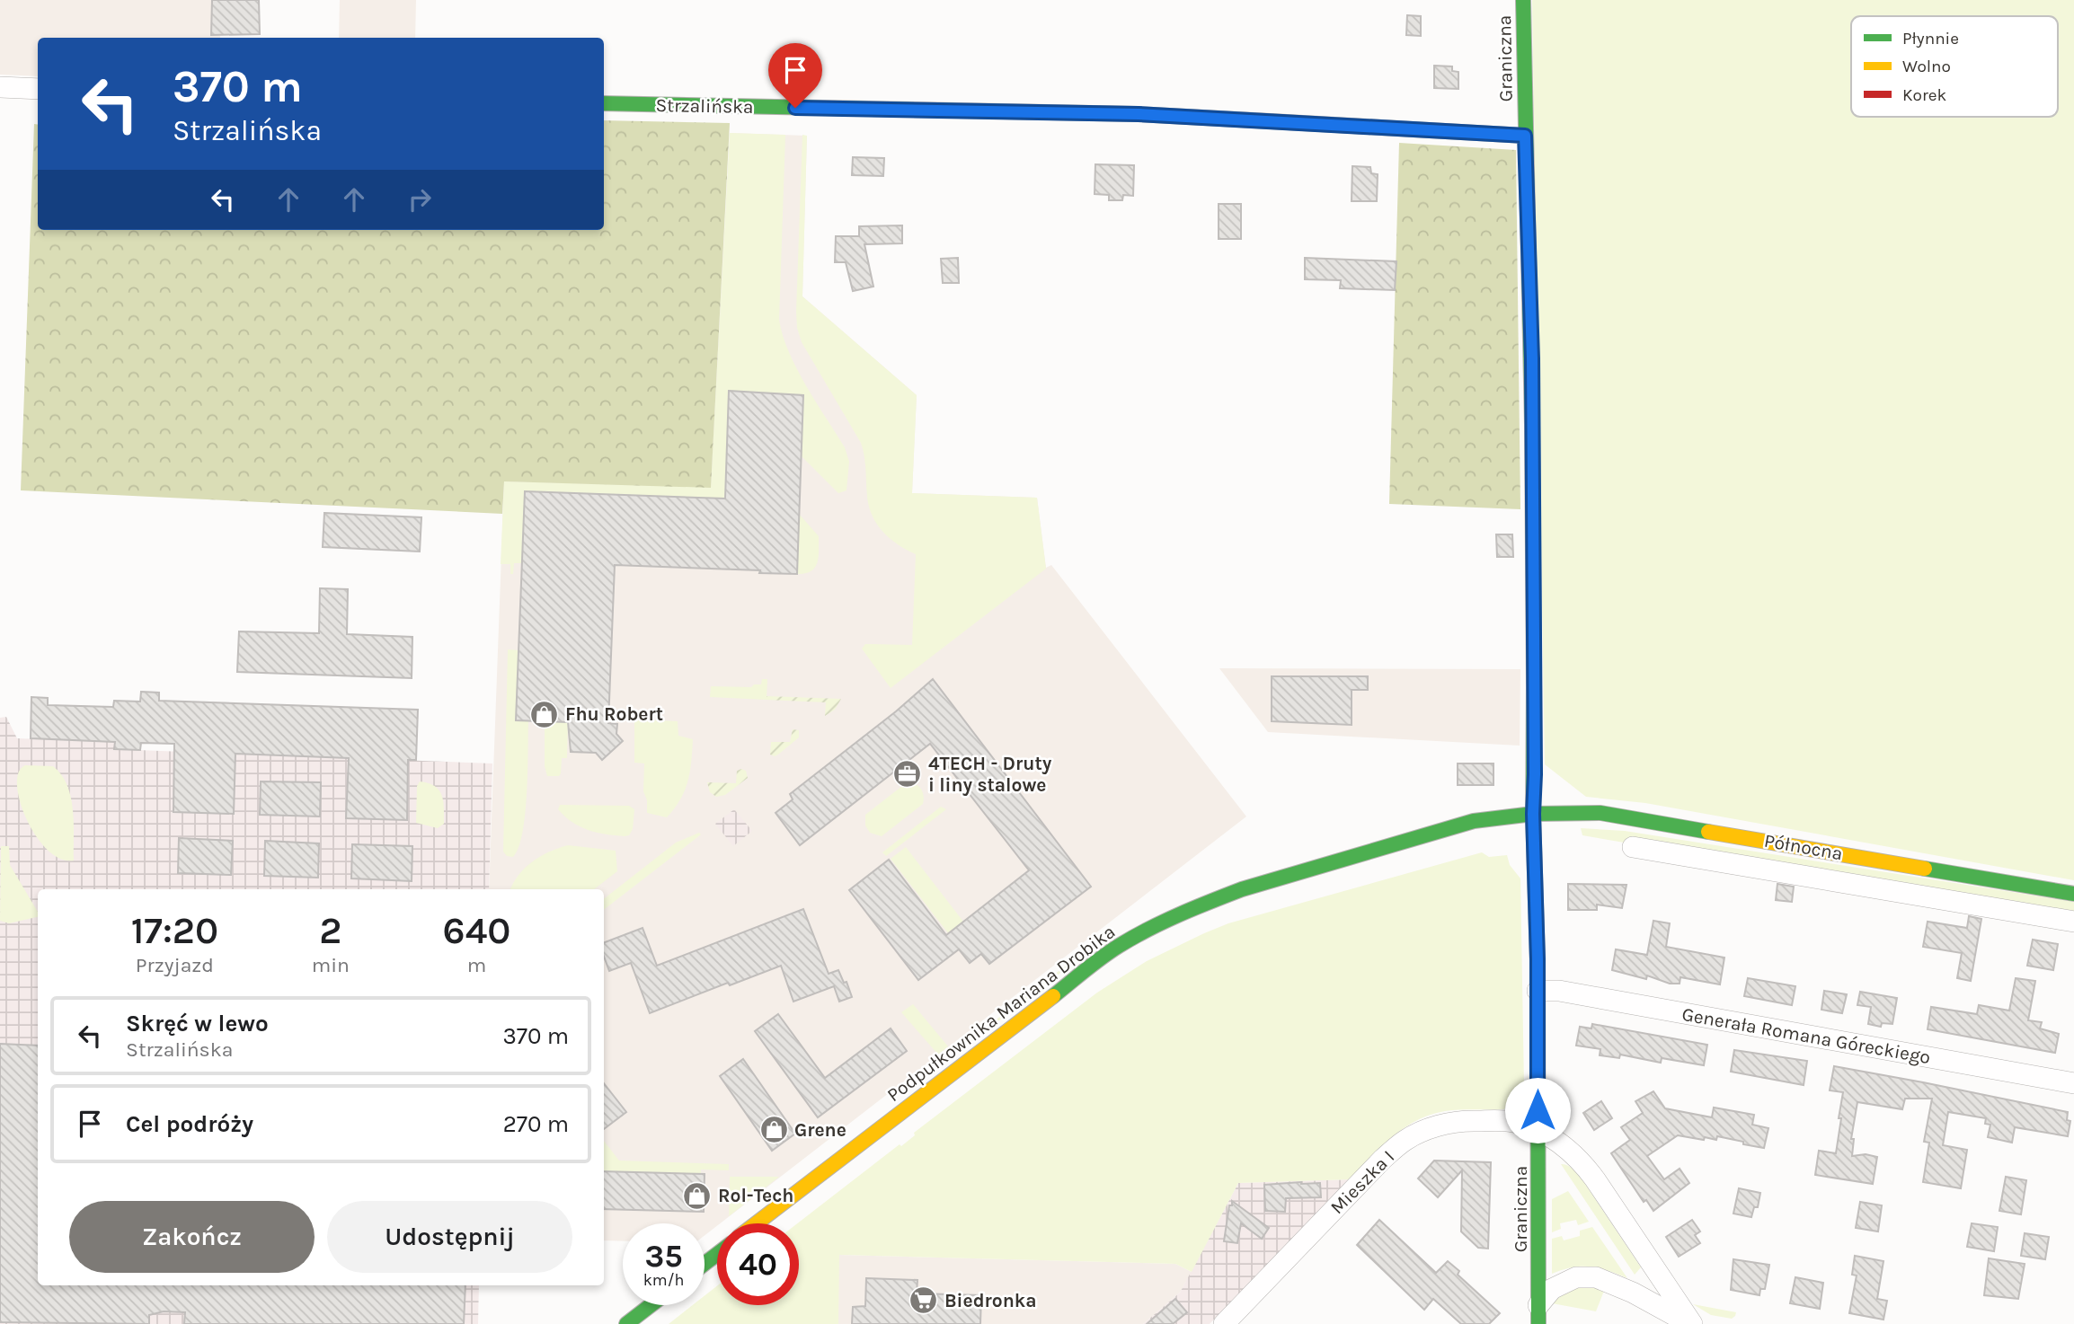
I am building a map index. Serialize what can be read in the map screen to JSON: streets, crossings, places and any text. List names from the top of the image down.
{
  "streets": {
    "street": [
      "Graniczna",
      "Strzalińska",
      "Północna",
      "Podpułkownika Mariana Drobika",
      "Generała Romana Góreckiego",
      "Mieszka I"
    ]
  },
  "crossings": [
    ["Graniczna", "Strzalińska"],
    ["Graniczna", "Północna"],
    ["Graniczna", "Podpułkownika Mariana Drobika"],
    ["Graniczna", "Generała Romana Góreckiego"],
    ["Graniczna", "Mieszka I"],
    ["Północna", "Podpułkownika Mariana Drobika"]
  ],
  "places": {
    "shop": ["Fhu Robert", "Grene", "Rol-Tech"],
    "office": ["4TECH - Druty i liny stalowe"],
    "supermarket": ["Biedronka"]
  },
  "legend": ["Płynnie", "Wolno", "Korek"],
  "page": {
    "turn": ["370 m", "Strzalińska"],
    "eta": [
      "17:20",
      "Przyjazd",
      "2",
      "min",
      "640",
      "m"
    ],
    "list": [
      {
        "name": "Skręć w lewo",
        "note": "Strzalińska",
        "value": "370 m"
      },
      {
        "name": "Cel podróży",
        "value": "270 m"
      }
    ],
    "buttons": ["Zakończ", "Udostępnij"],
    "speed": "35 km/h",
    "limit": "40"
  }
}
